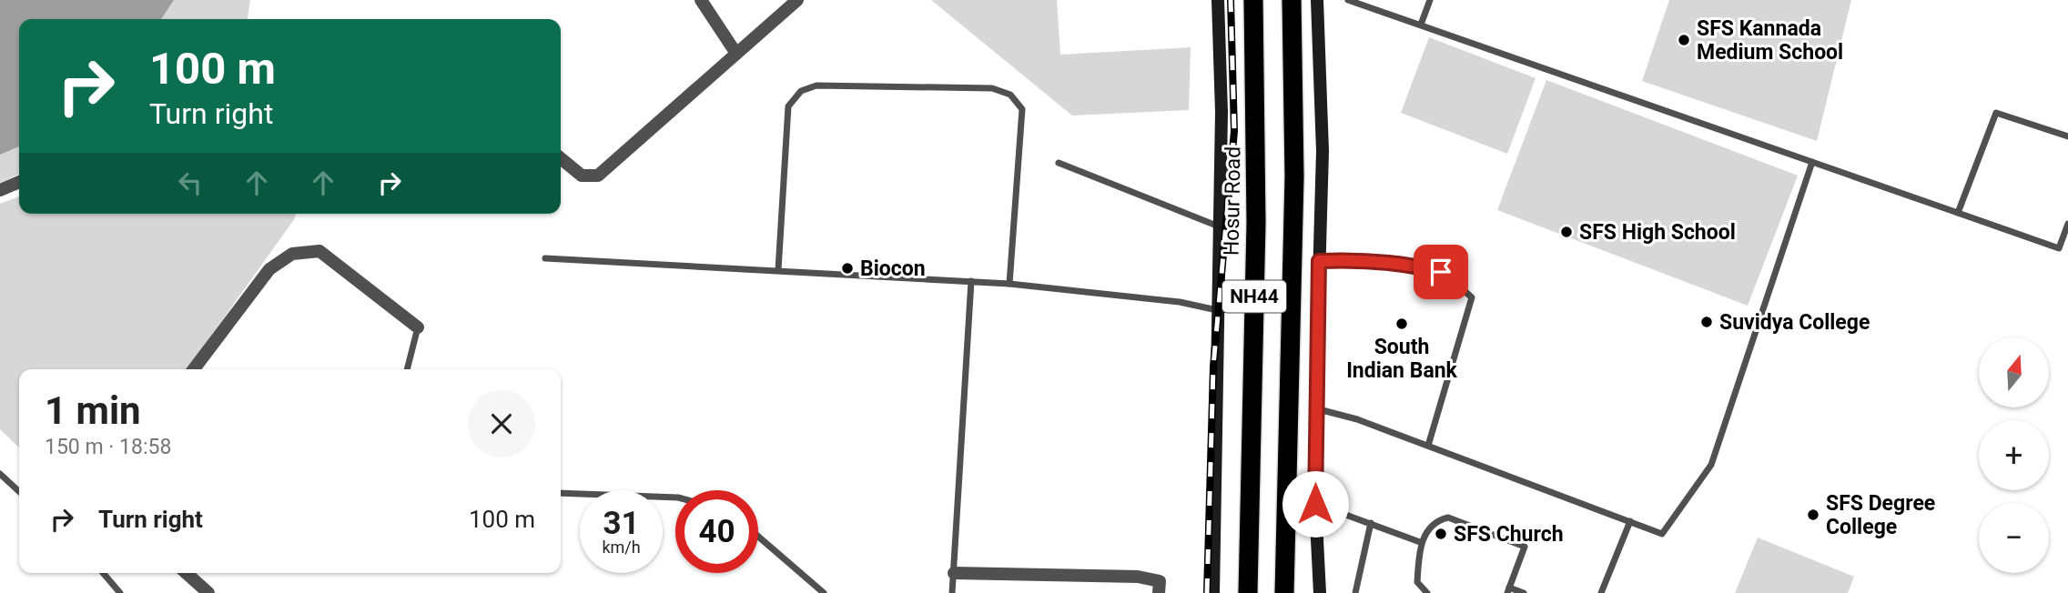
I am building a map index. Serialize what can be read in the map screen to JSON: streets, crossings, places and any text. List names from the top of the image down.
{
  "streets": {
    "highway": ["Hosur Road", "NH44"]
  },
  "places": [
    "SFS Kannada Medium School",
    "SFS High School",
    "Biocon",
    "Suvidya College",
    "South Indian Bank",
    "SFS Degree College",
    "SFS Church"
  ],
  "north": "top",
  "page": {
    "turn": ["100 m", "Turn right"],
    "map_buttons": ["+", "−"],
    "heading": ["1 min", "150 m · 18:58"],
    "list": [
      {
        "name": "Turn right",
        "value": "100 m"
      }
    ],
    "speed": "31 km/h",
    "limit": "40"
  }
}
